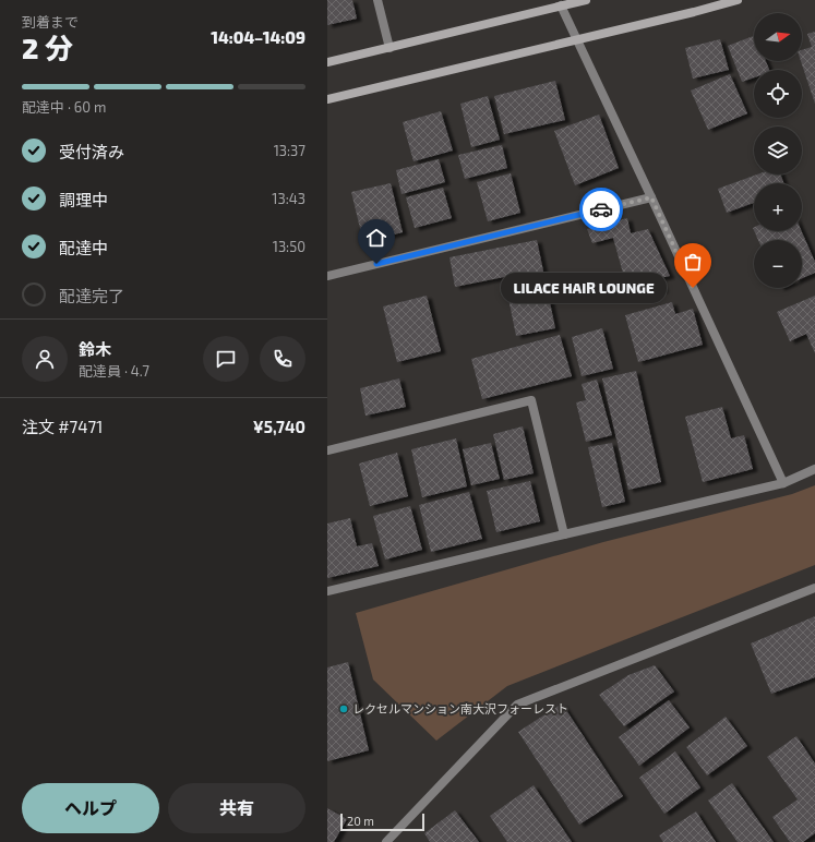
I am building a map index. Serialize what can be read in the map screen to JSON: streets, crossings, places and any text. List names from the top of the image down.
{
  "places": ["LILACE HAIR LOUNGE", "レクセルマンション南大沢フォーレスト"],
  "scale_bar": "20 m",
  "north": "right",
  "page": {
    "heading": ["2 分", "到着まで", "14:04–14:09"],
    "panel": [
      "鈴木",
      "配達員 · 4.7",
      "注文 #7471",
      "¥5,740"
    ],
    "map_buttons": ["+", "−"],
    "bar": "配達中 · 60 m",
    "list": [
      ["受付済み", "13:37"],
      ["調理中", "13:43"],
      ["配達中", "13:50"],
      "配達完了"
    ],
    "bubble": "LILACE HAIR LOUNGE",
    "buttons": ["ヘルプ", "共有"],
    "scale": "20 m"
  }
}
